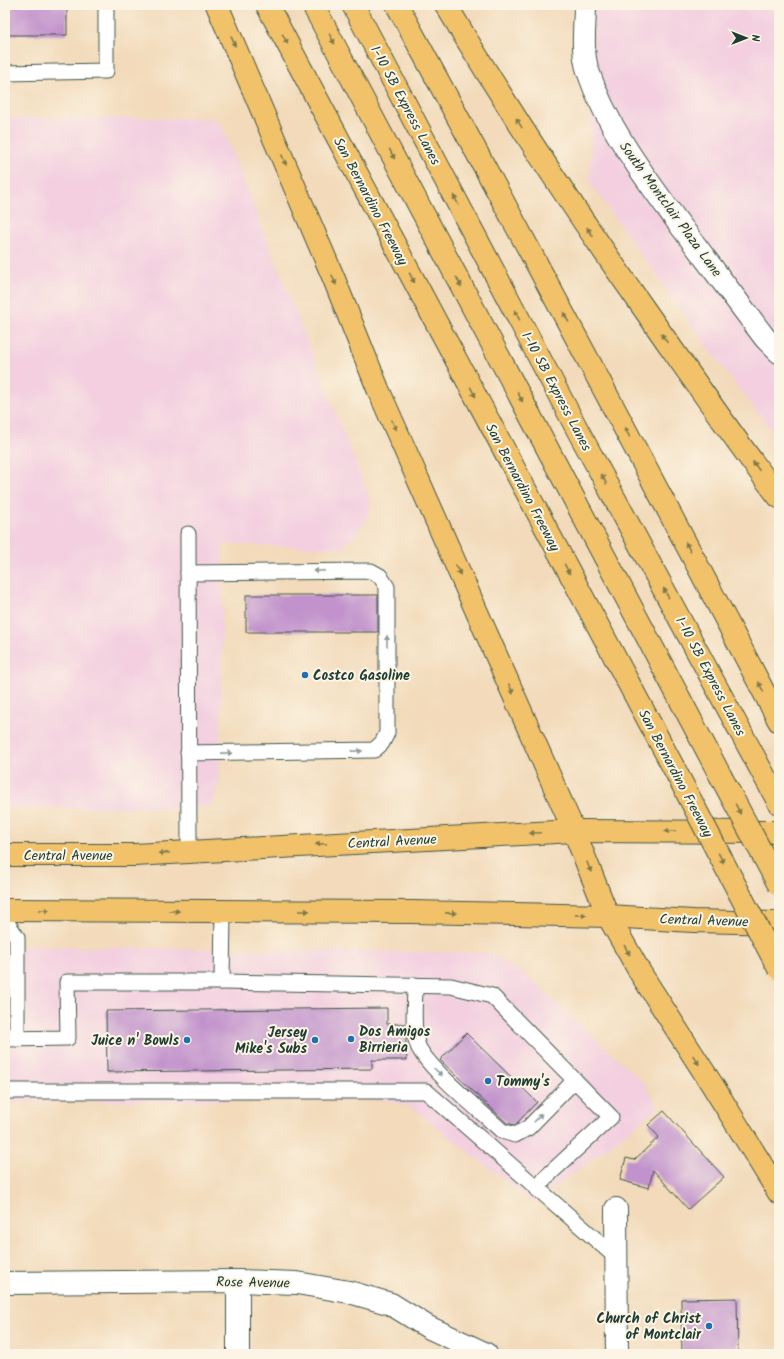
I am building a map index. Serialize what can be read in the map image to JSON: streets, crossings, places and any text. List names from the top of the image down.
{
  "streets": {
    "main road": ["I-10 SB Express Lanes", "San Bernardino Freeway", "Central Avenue"],
    "street": ["South Montclair Plaza Lane", "Rose Avenue"]
  },
  "places": [
    "Costco Gasoline",
    "Dos Amigos Birrieria",
    "Juice n' Bowls",
    "Jersey Mike's Subs",
    "Tommy's",
    "Church of Christ of Montclair"
  ],
  "north": "right"
}
